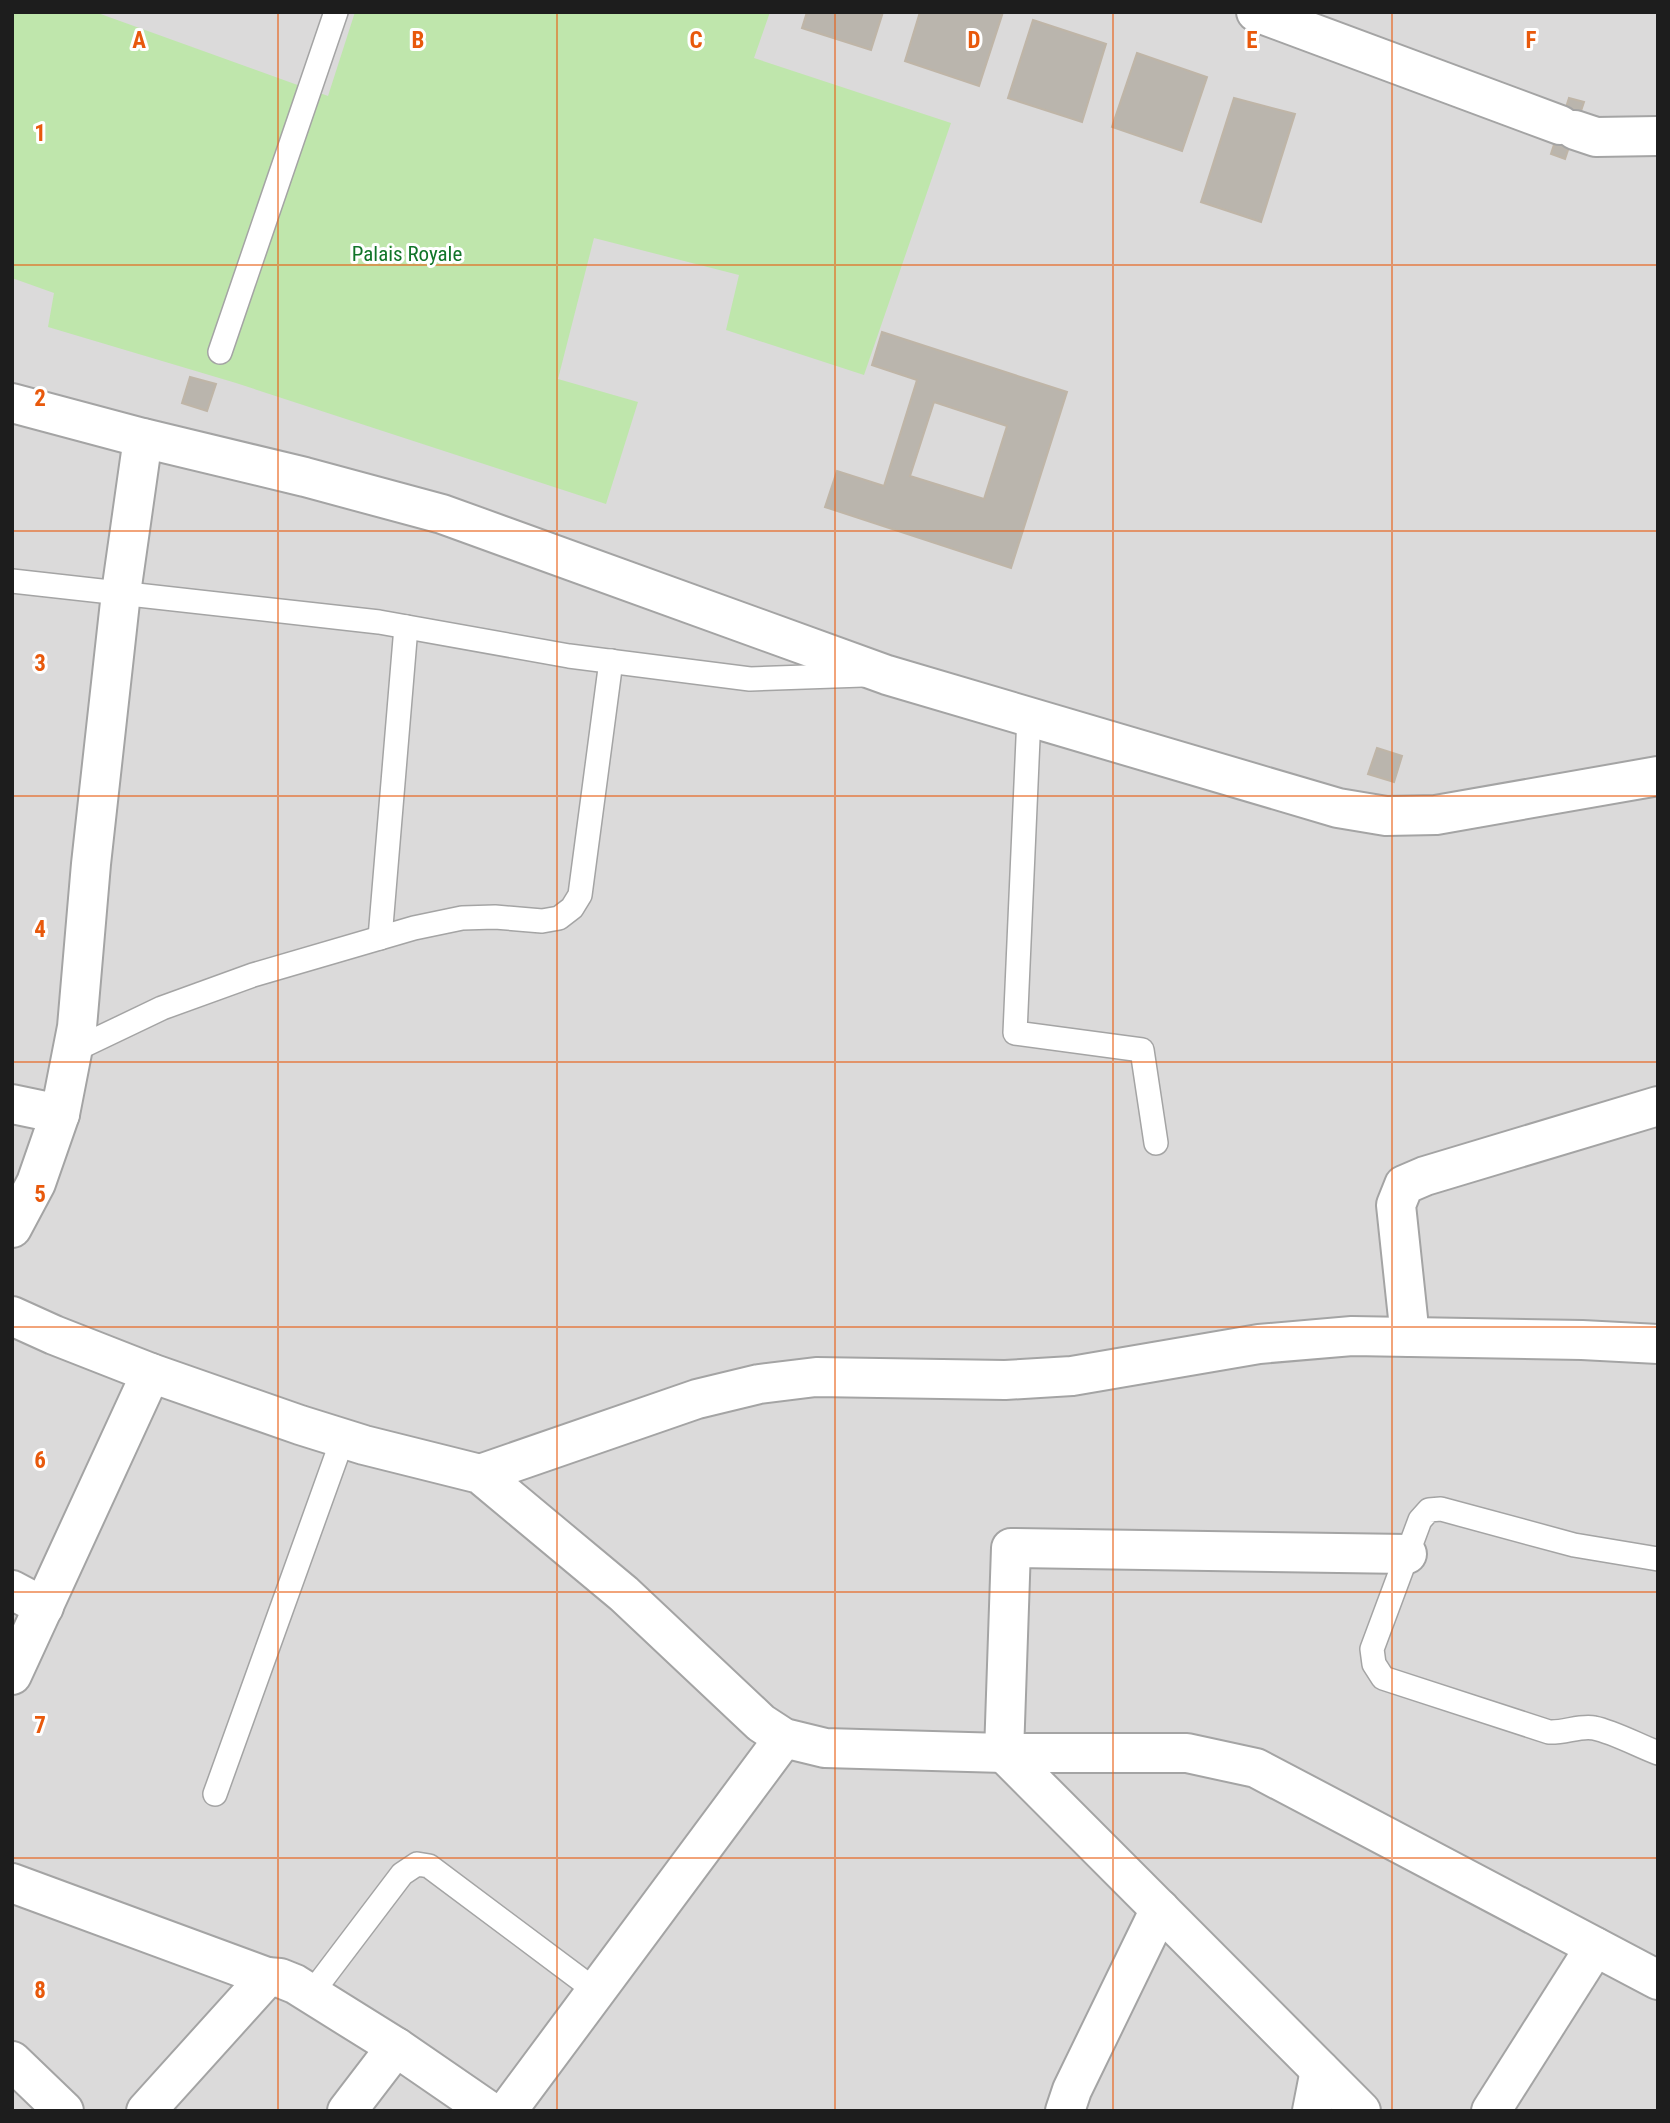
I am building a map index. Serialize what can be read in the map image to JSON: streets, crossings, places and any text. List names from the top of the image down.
{
  "parks": ["Palais Royale"],
  "grid": {
    "columns": [
      "A",
      "B",
      "C",
      "D",
      "E",
      "F"
    ],
    "rows": [
      "1",
      "2",
      "3",
      "4",
      "5",
      "6",
      "7",
      "8"
    ]
  }
}
